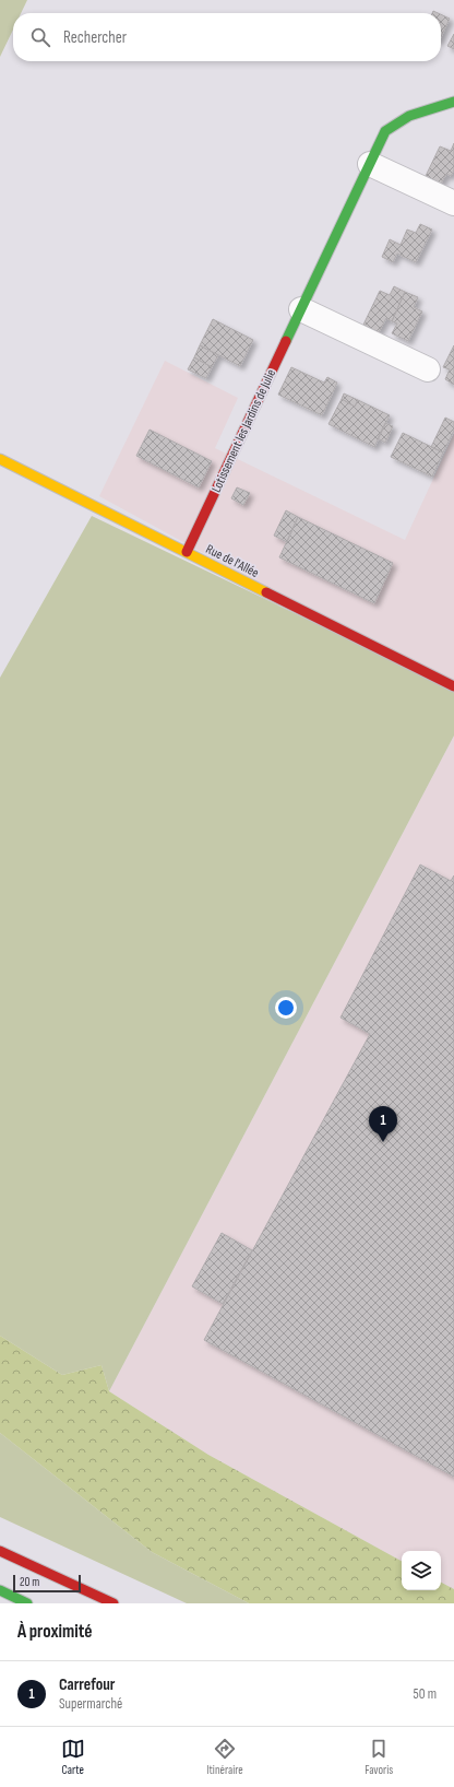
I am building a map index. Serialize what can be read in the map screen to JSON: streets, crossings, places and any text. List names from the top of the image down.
{
  "streets": {
    "main road": ["Lotissement les Jardins de Julie", "Rue de l'Allée"]
  },
  "crossings": [
    ["Lotissement les Jardins de Julie", "Rue de l'Allée"]
  ],
  "scale_bar": "20 m",
  "page": {
    "search": "Rechercher",
    "pins": "1",
    "scale": "20 m",
    "heading": "À proximité",
    "list": [
      {
        "mark": "1",
        "name": "Carrefour",
        "note": "Supermarché",
        "value": "50 m"
      }
    ],
    "nav": ["Carte", "Itinéraire", "Favoris"]
  }
}
